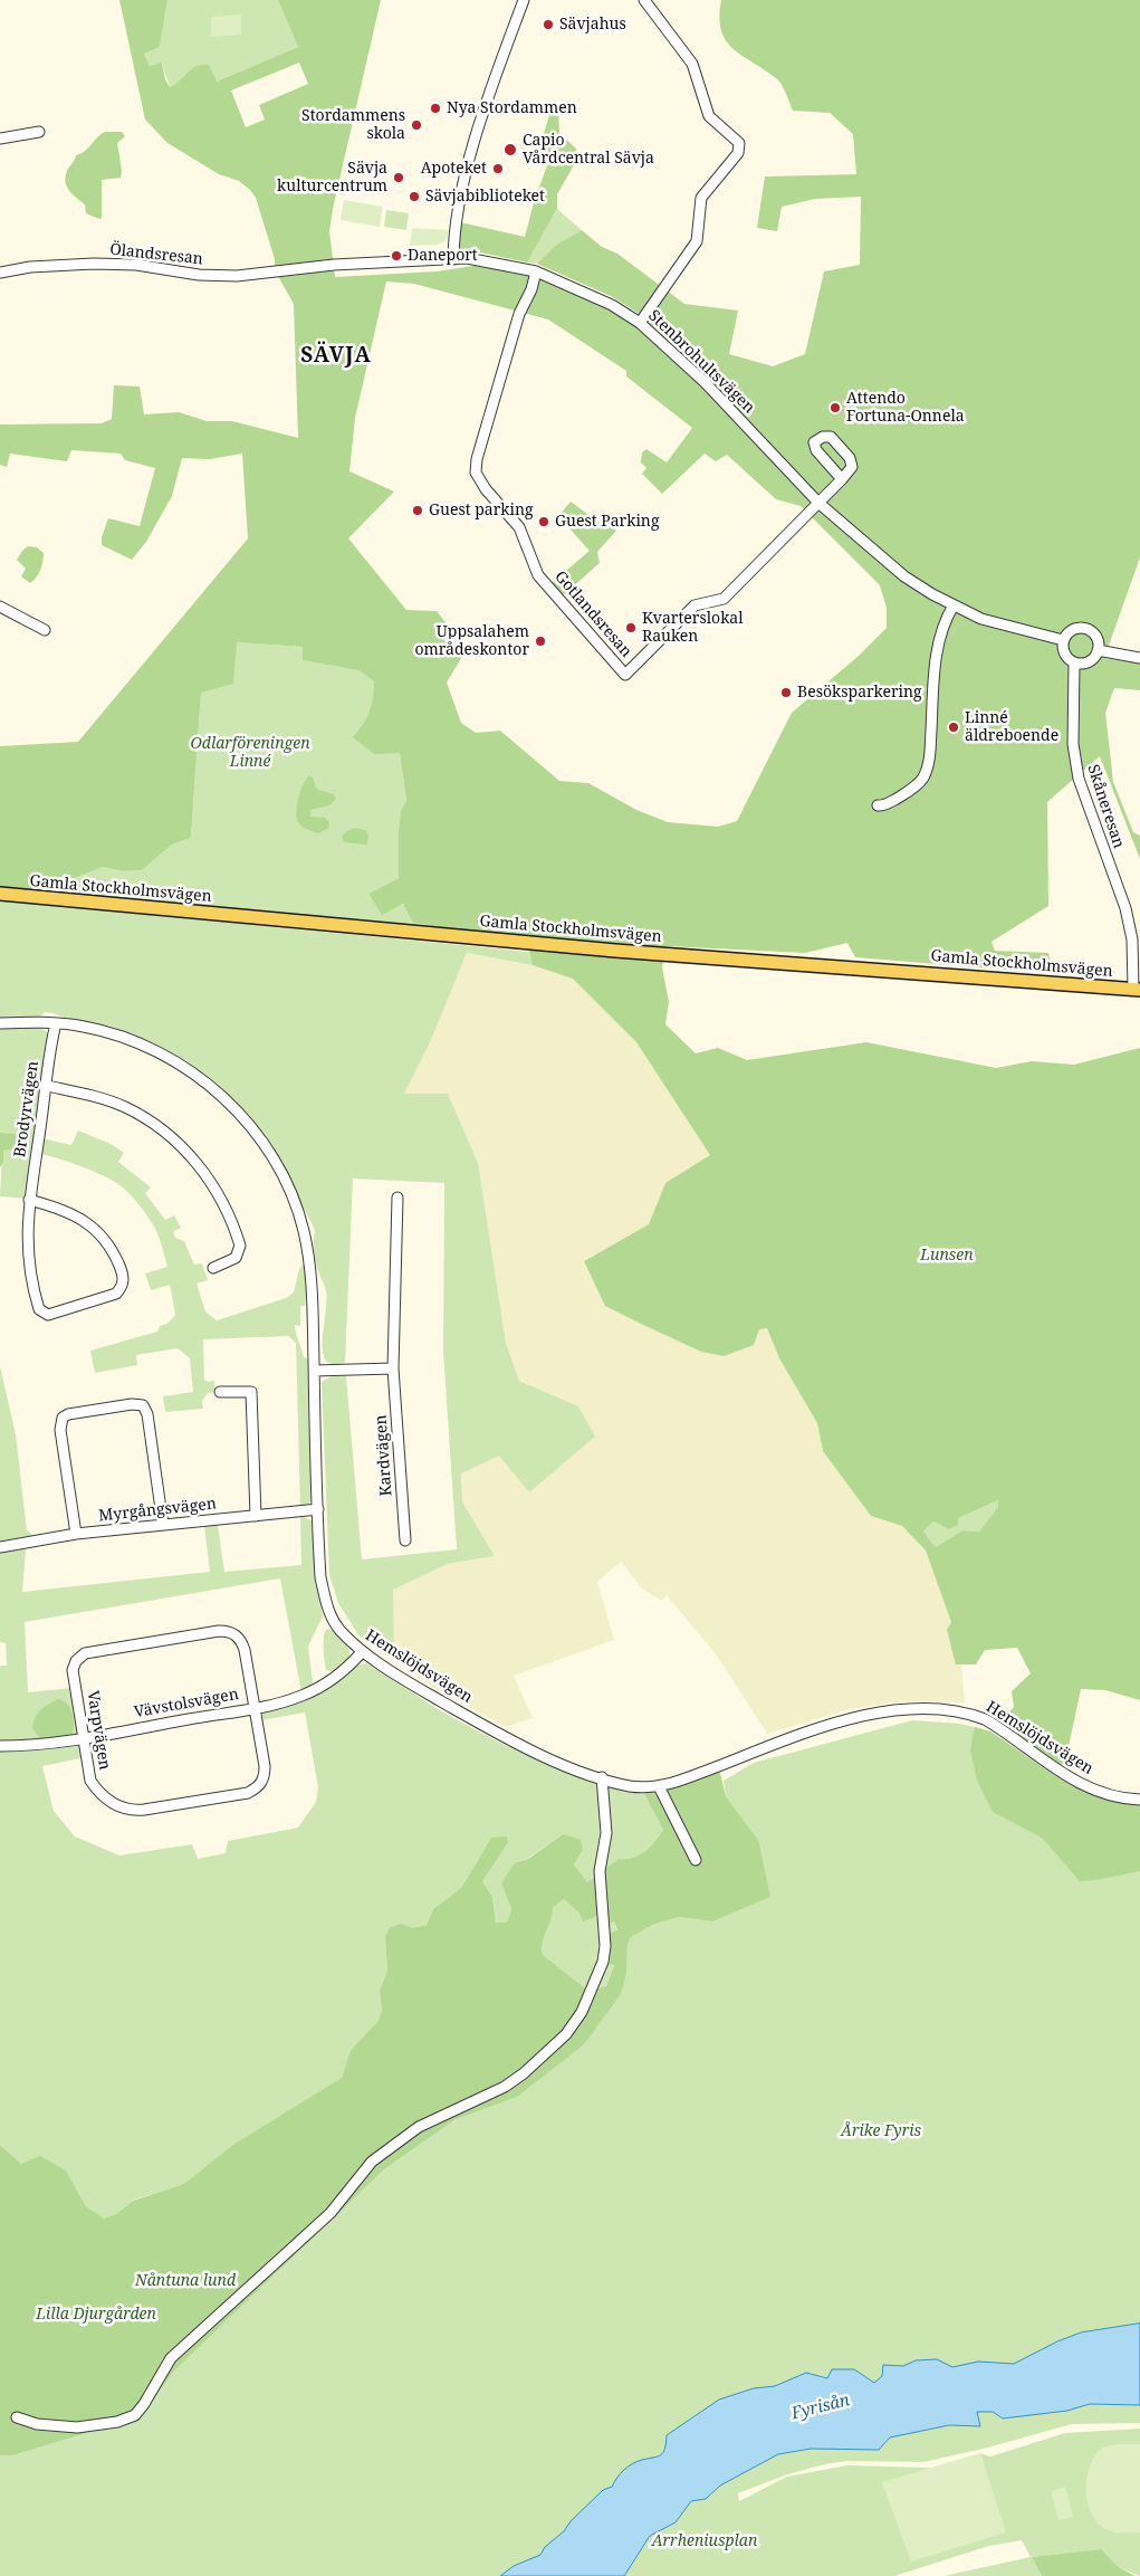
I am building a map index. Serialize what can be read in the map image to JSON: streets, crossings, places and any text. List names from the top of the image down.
{
  "streets": {
    "main road": ["Gamla Stockholmsvägen"],
    "street": [
      "Ölandsresan",
      "Stenbrohultsvägen",
      "Gotlandsresan",
      "Skåneresan",
      "Brodyrvägen",
      "Kardvägen",
      "Myrgångsvägen",
      "Hemslöjdsvägen",
      "Vävstolsvägen",
      "Varpvägen"
    ]
  },
  "crossings": [
    ["Ölandsresan", "Stenbrohultsvägen"],
    ["Stenbrohultsvägen", "Gotlandsresan"],
    ["Stenbrohultsvägen", "Skåneresan"],
    ["Skåneresan", "Gamla Stockholmsvägen"],
    ["Brodyrvägen", "Hemslöjdsvägen"],
    ["Myrgångsvägen", "Hemslöjdsvägen"],
    ["Hemslöjdsvägen", "Vävstolsvägen"],
    ["Vävstolsvägen", "Varpvägen"]
  ],
  "districts": ["SÄVJA"],
  "water": ["Fyrisån"],
  "parks": [
    "Odlarföreningen Linné",
    "Lunsen",
    "Årike Fyris",
    "Nåntuna lund",
    "Lilla Djurgården",
    "Arrheniusplan"
  ],
  "places": [
    "Sävjahus",
    "Nya Stordammen",
    "Stordammens skola",
    "Capio Vårdcentral Sävja",
    "Apoteket",
    "Sävja kulturcentrum",
    "Sävjabiblioteket",
    "Daneport",
    "Attendo Fortuna-Onnela",
    "Guest parking",
    "Guest Parking",
    "Kvarterslokal Rauken",
    "Uppsalahem områdeskontor",
    "Besöksparkering",
    "Linné äldreboende"
  ]
}
